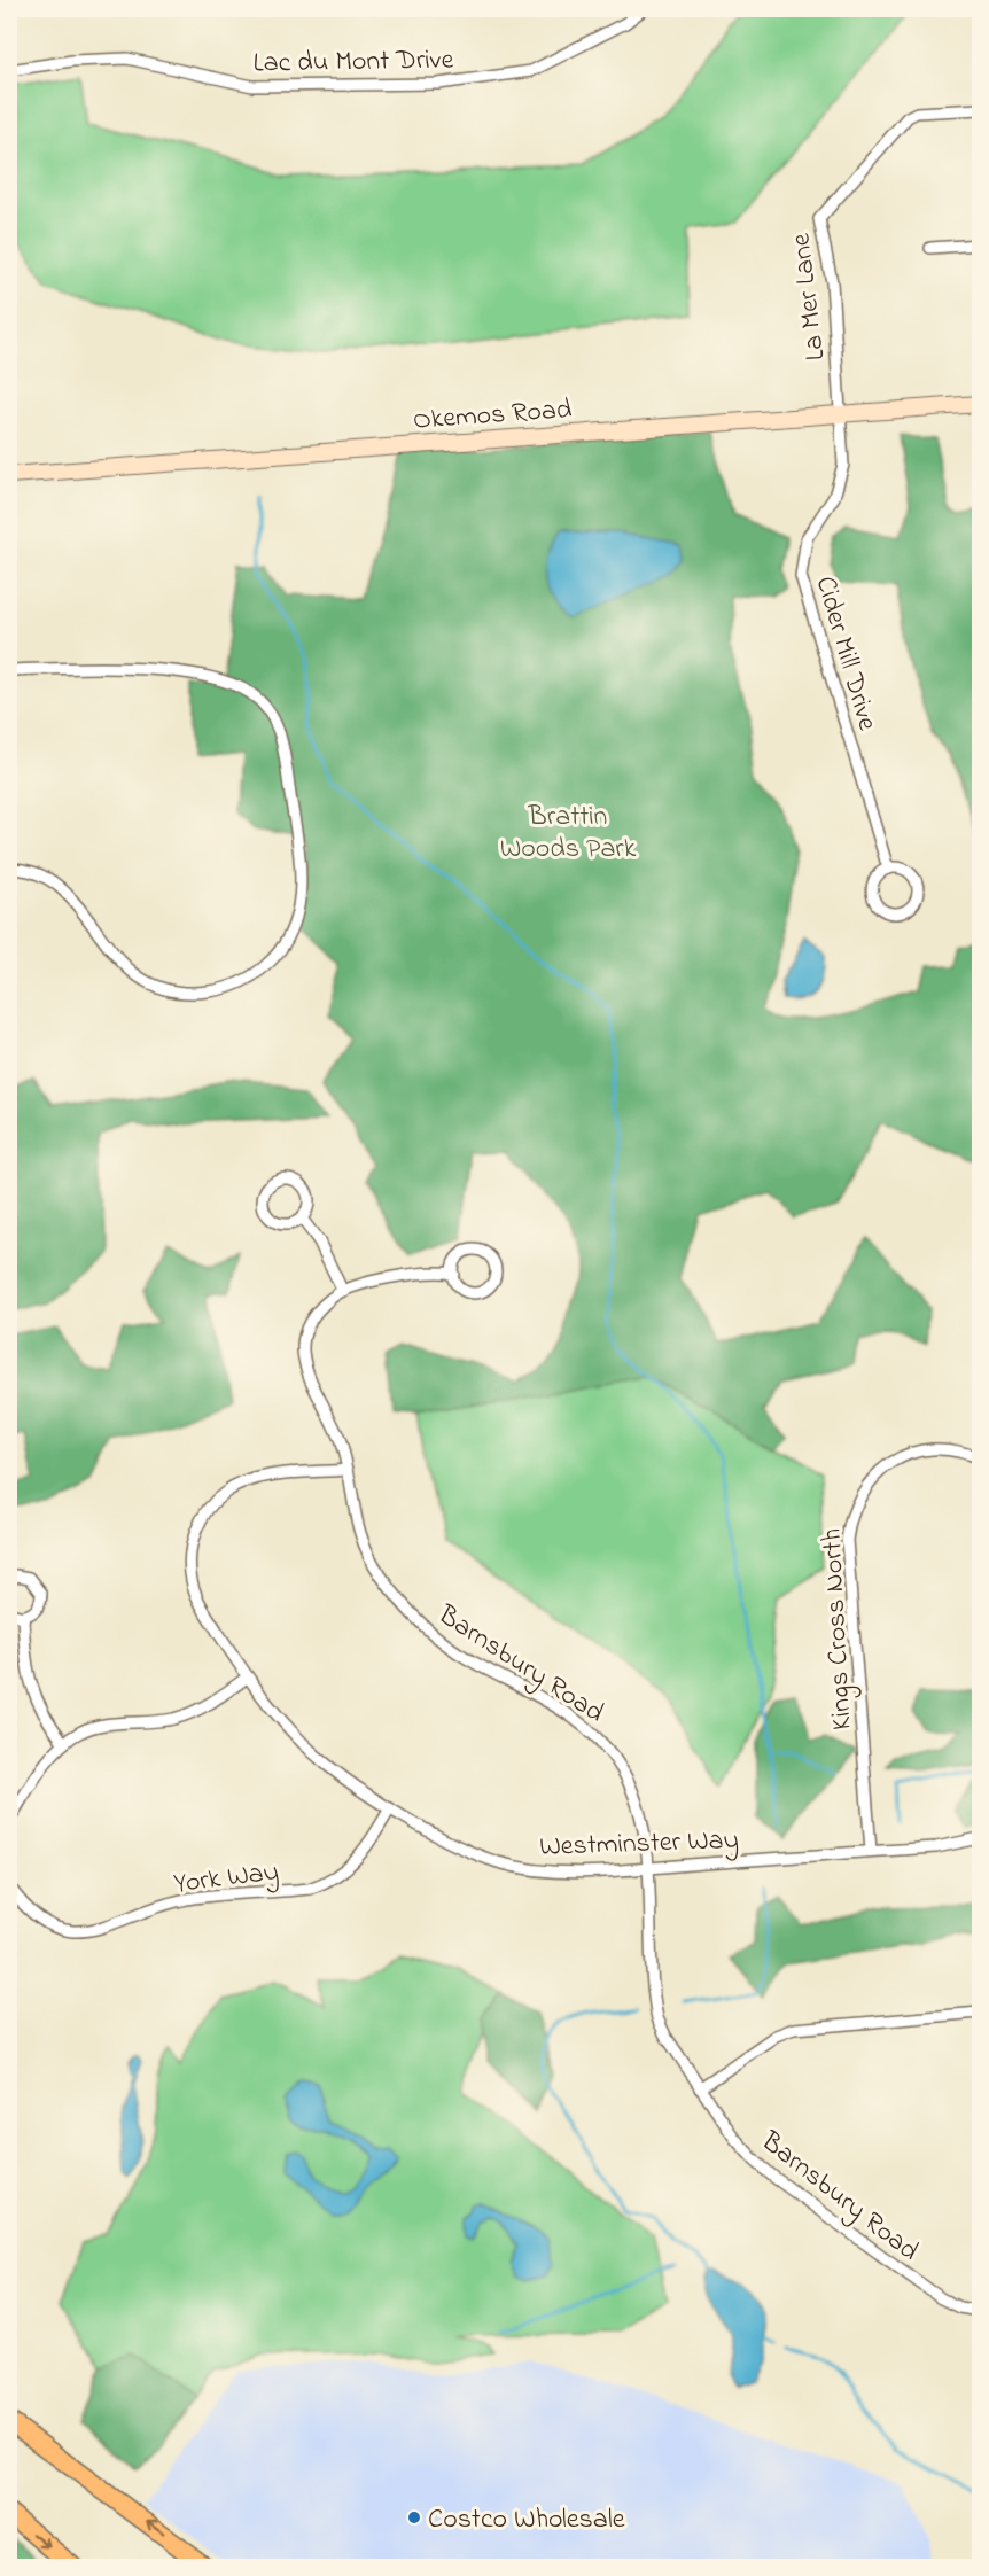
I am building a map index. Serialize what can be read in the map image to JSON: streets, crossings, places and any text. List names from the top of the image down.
{
  "streets": {
    "street": [
      "Lac du Mont Drive",
      "La Mer Lane",
      "Okemos Road",
      "Cider Mill Drive",
      "Kings Cross North",
      "Barnsbury Road",
      "Westminster Way",
      "York Way"
    ]
  },
  "crossings": [
    ["La Mer Lane", "Okemos Road"],
    ["La Mer Lane", "Cider Mill Drive"],
    ["Okemos Road", "Cider Mill Drive"],
    ["Kings Cross North", "Westminster Way"],
    ["Barnsbury Road", "Westminster Way"],
    ["Westminster Way", "York Way"]
  ],
  "parks": ["Brattin Woods Park"],
  "places": ["Costco Wholesale"]
}
